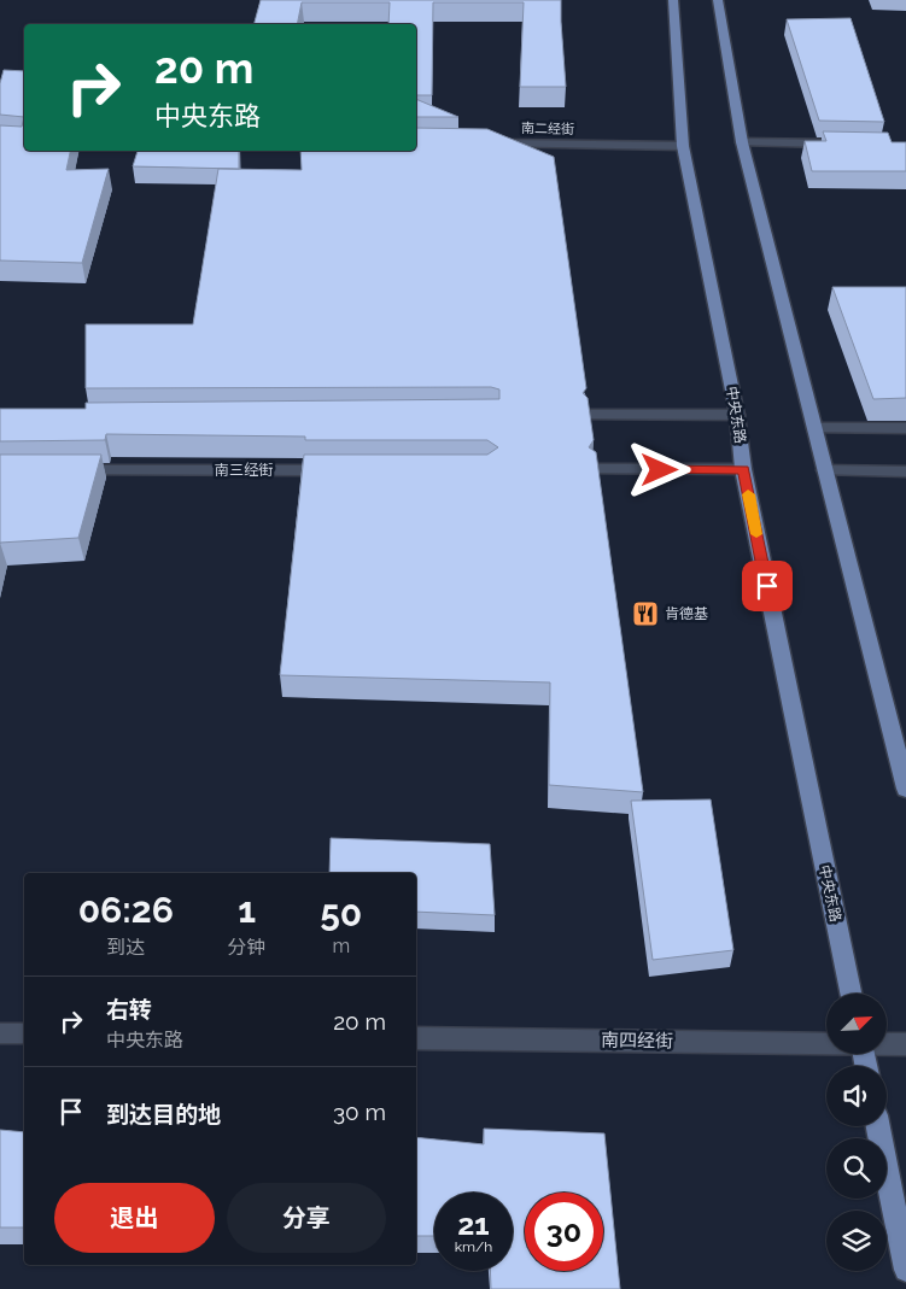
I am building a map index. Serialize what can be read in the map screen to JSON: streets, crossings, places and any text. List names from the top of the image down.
{
  "streets": {
    "main road": ["中央东路"],
    "street": ["南二经街", "南三经街", "南四经街"]
  },
  "crossings": [
    ["南二经街", "中央东路"]
  ],
  "places": {
    "restaurant": ["肯德基"]
  },
  "north": "top right",
  "page": {
    "turn": ["20 m", "中央东路"],
    "eta": [
      "06:26",
      "到达",
      "1",
      "分钟",
      "50",
      "m"
    ],
    "list": [
      {
        "name": "右转",
        "note": "中央东路",
        "value": "20 m"
      },
      {
        "name": "到达目的地",
        "value": "30 m"
      }
    ],
    "buttons": ["退出", "分享"],
    "speed": "21 km/h",
    "limit": "30"
  }
}
